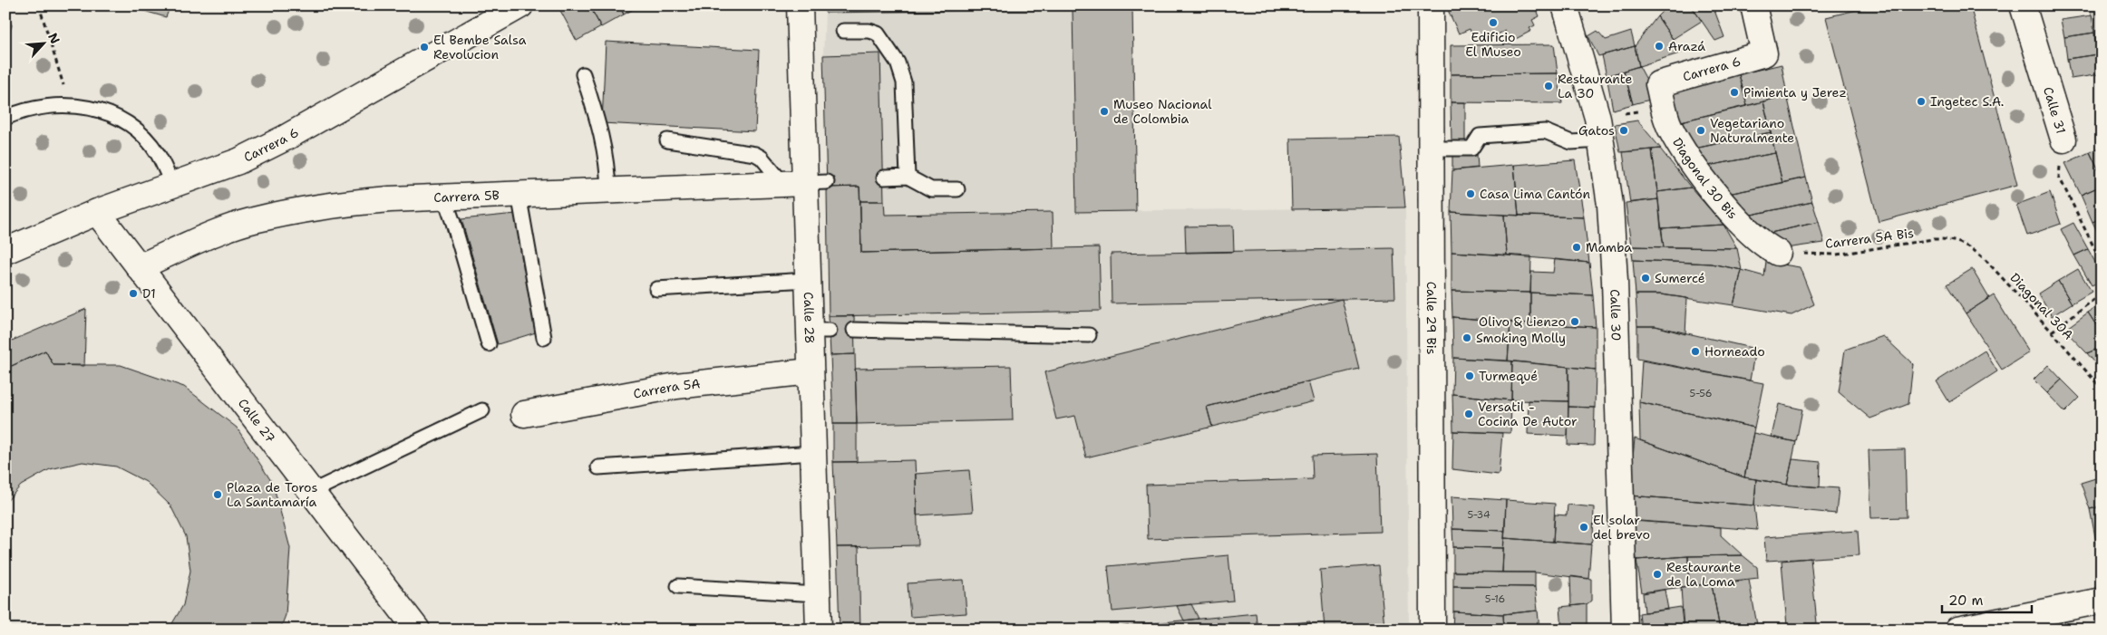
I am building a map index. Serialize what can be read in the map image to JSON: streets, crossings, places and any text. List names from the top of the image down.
{
  "streets": {
    "street": [
      "Carrera 6",
      "Calle 31",
      "Diagonal 30 Bis",
      "Carrera 5B",
      "Calle 30",
      "Calle 28",
      "Calle 29 Bis",
      "Carrera 5A",
      "Calle 27"
    ],
    "path": ["Carrera 5A Bis", "Diagonal 30A"]
  },
  "crossings": [
    ["Carrera 6", "Diagonal 30 Bis"],
    ["Carrera 6", "Calle 27"],
    ["Diagonal 30 Bis", "Carrera 5A Bis"],
    ["Carrera 5B", "Calle 28"],
    ["Carrera 5B", "Calle 27"],
    ["Carrera 5A Bis", "Diagonal 30A"],
    ["Calle 28", "Carrera 5A"]
  ],
  "places": [
    "Edificio El Museo",
    "Arazá",
    "El Bembe Salsa Revolucion",
    "Restaurante La 30",
    "Pimienta y Jerez",
    "Ingetec S.A.",
    "Museo Nacional de Colombia",
    "Gatos",
    "Vegetariano Naturalmente",
    "Casa Lima Cantón",
    "Mamba",
    "Sumercé",
    "D1",
    "Olivo & Lienzo",
    "Smoking Molly",
    "Horneado",
    "Turmequé",
    "Versatil - Cocina De Autor",
    "Plaza de Toros La Santamaría",
    "El solar del brevo",
    "Restaurante de la Loma"
  ],
  "house_numbers": ["5-56", "5-34", "5-16"],
  "scale_bar": "20 m",
  "north": "top right"
}
